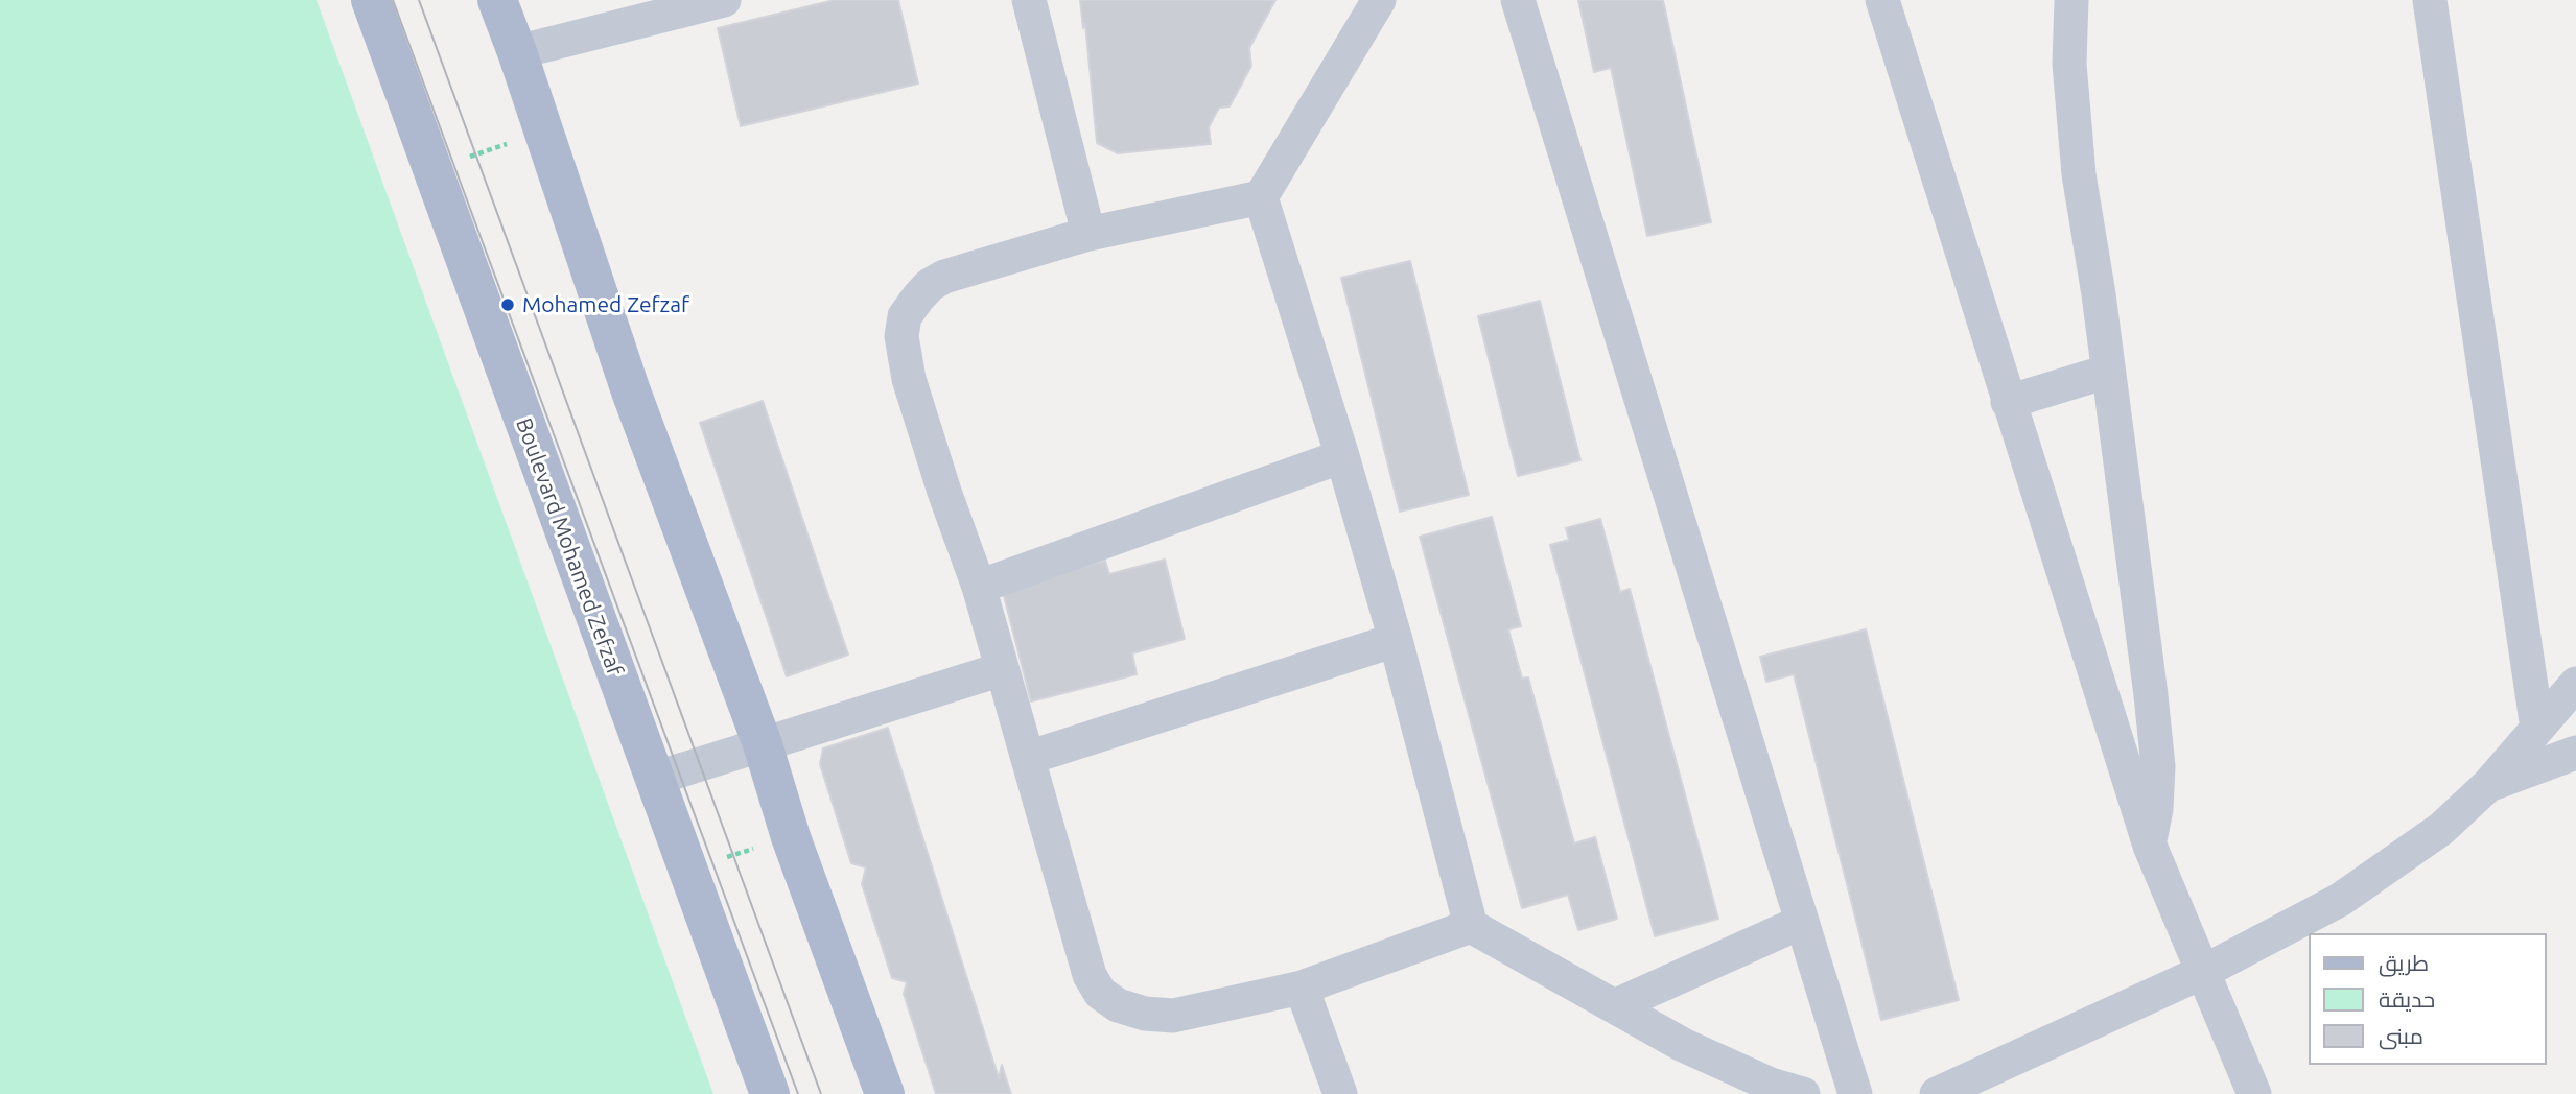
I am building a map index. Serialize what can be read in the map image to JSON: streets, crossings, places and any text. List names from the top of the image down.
{
  "streets": {
    "main road": ["Boulevard Mohamed Zefzaf"]
  },
  "places": ["Mohamed Zefzaf"],
  "legend": ["طريق", "حديقة", "مبنى"]
}
